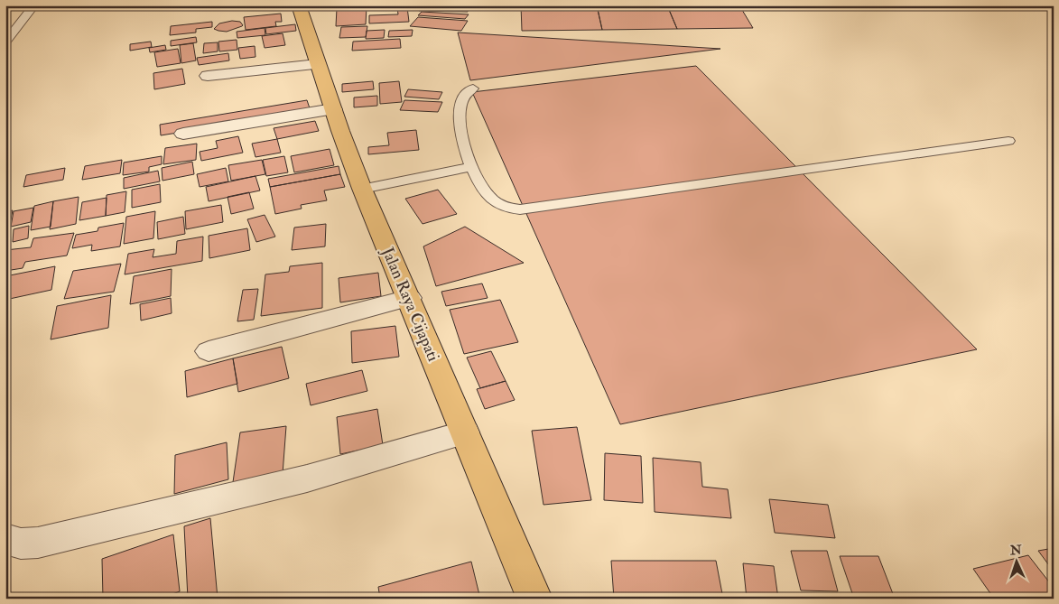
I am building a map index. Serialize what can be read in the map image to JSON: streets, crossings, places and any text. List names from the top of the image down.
{
  "streets": {
    "main road": ["Jalan Raya Cijapati"]
  },
  "north": "top"
}
